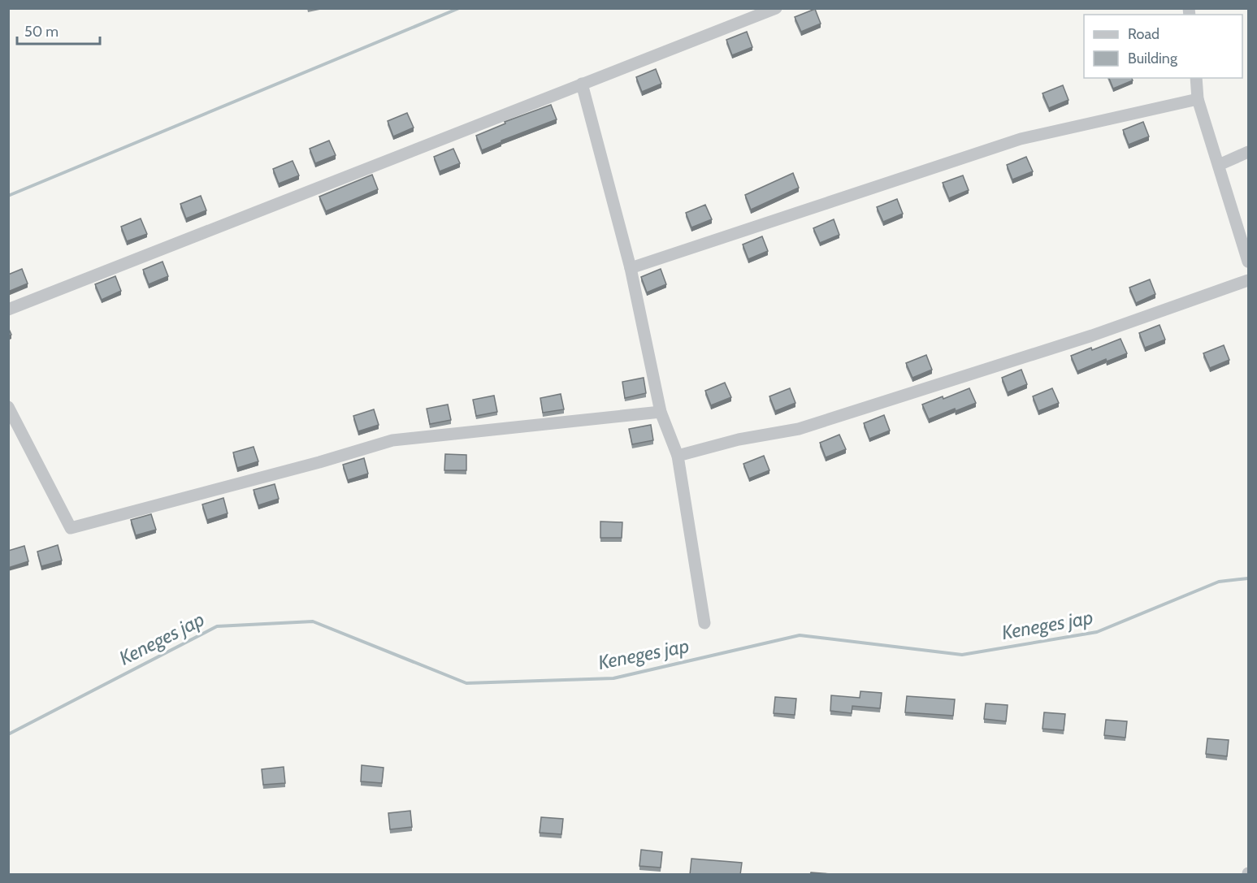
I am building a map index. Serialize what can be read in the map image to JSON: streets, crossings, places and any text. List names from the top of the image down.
{
  "water": ["Keneges jap"],
  "legend": ["Road", "Building"],
  "scale_bar": "50 m"
}
